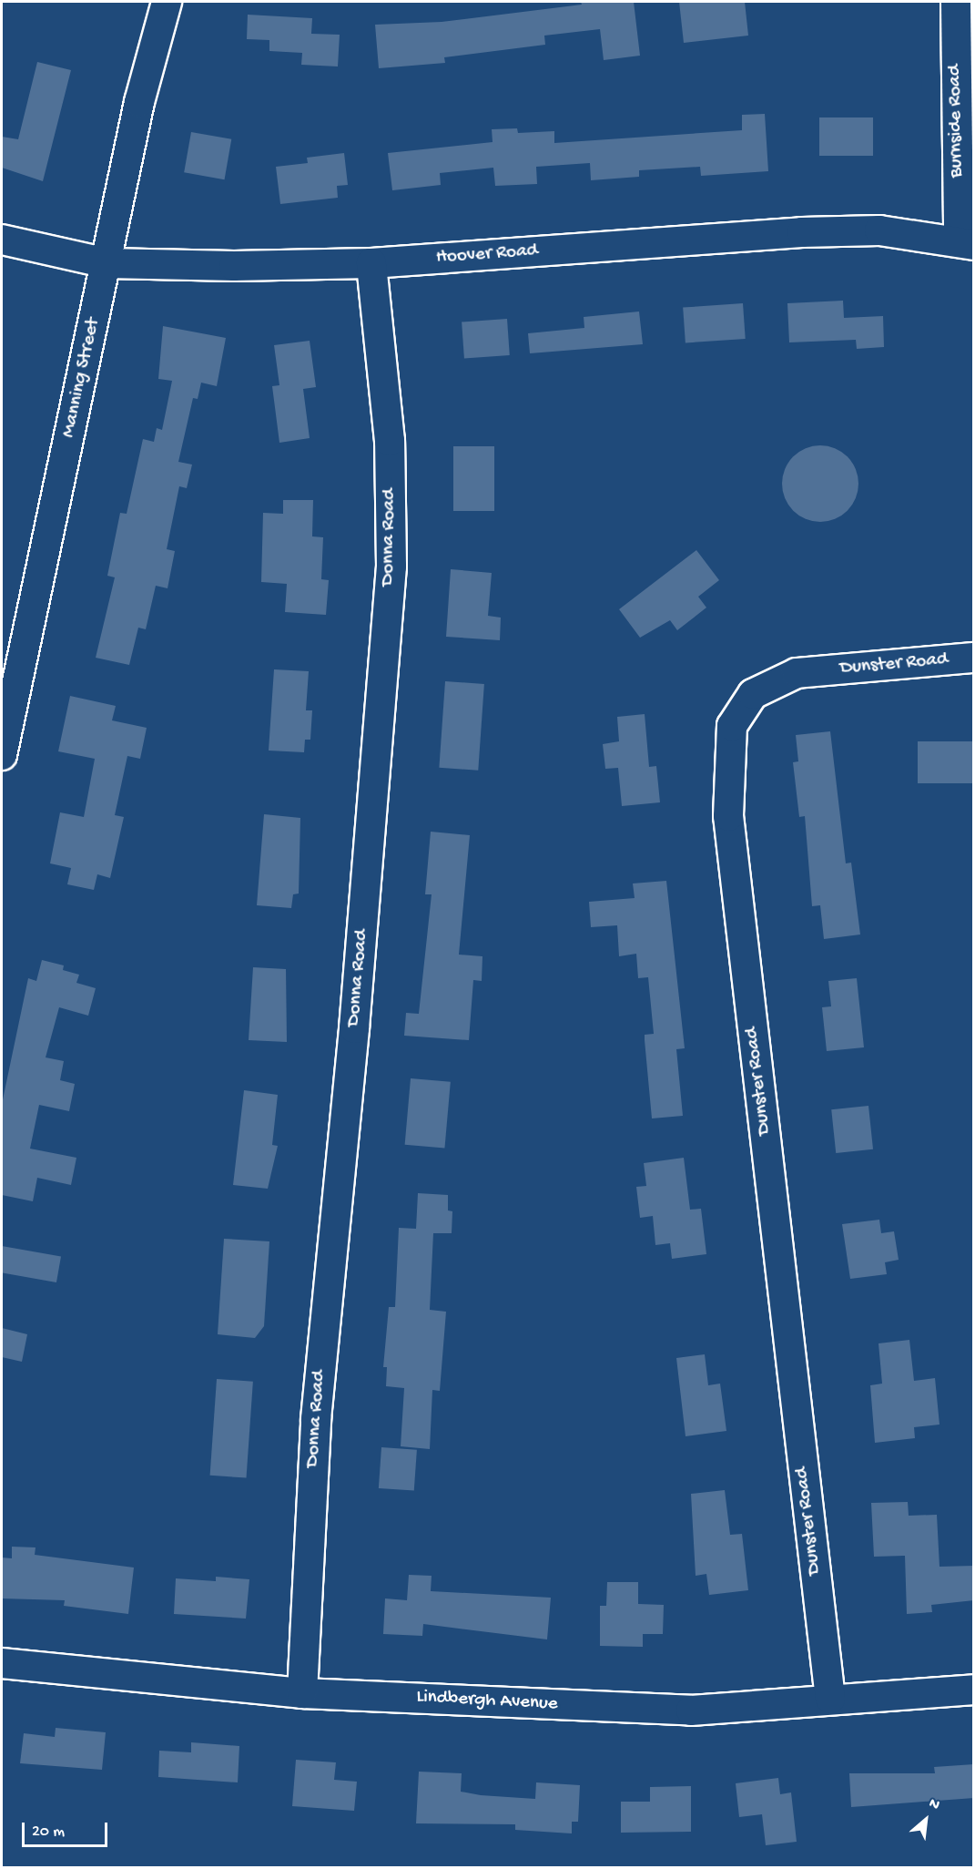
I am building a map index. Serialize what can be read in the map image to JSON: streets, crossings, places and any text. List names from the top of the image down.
{
  "streets": {
    "street": [
      "Burnside Road",
      "Hoover Road",
      "Manning Street",
      "Donna Road",
      "Dunster Road",
      "Lindbergh Avenue"
    ]
  },
  "crossings": [
    ["Burnside Road", "Hoover Road"],
    ["Hoover Road", "Manning Street"],
    ["Hoover Road", "Donna Road"],
    ["Donna Road", "Lindbergh Avenue"],
    ["Dunster Road", "Lindbergh Avenue"]
  ],
  "scale_bar": "20 m",
  "north": "top right"
}
